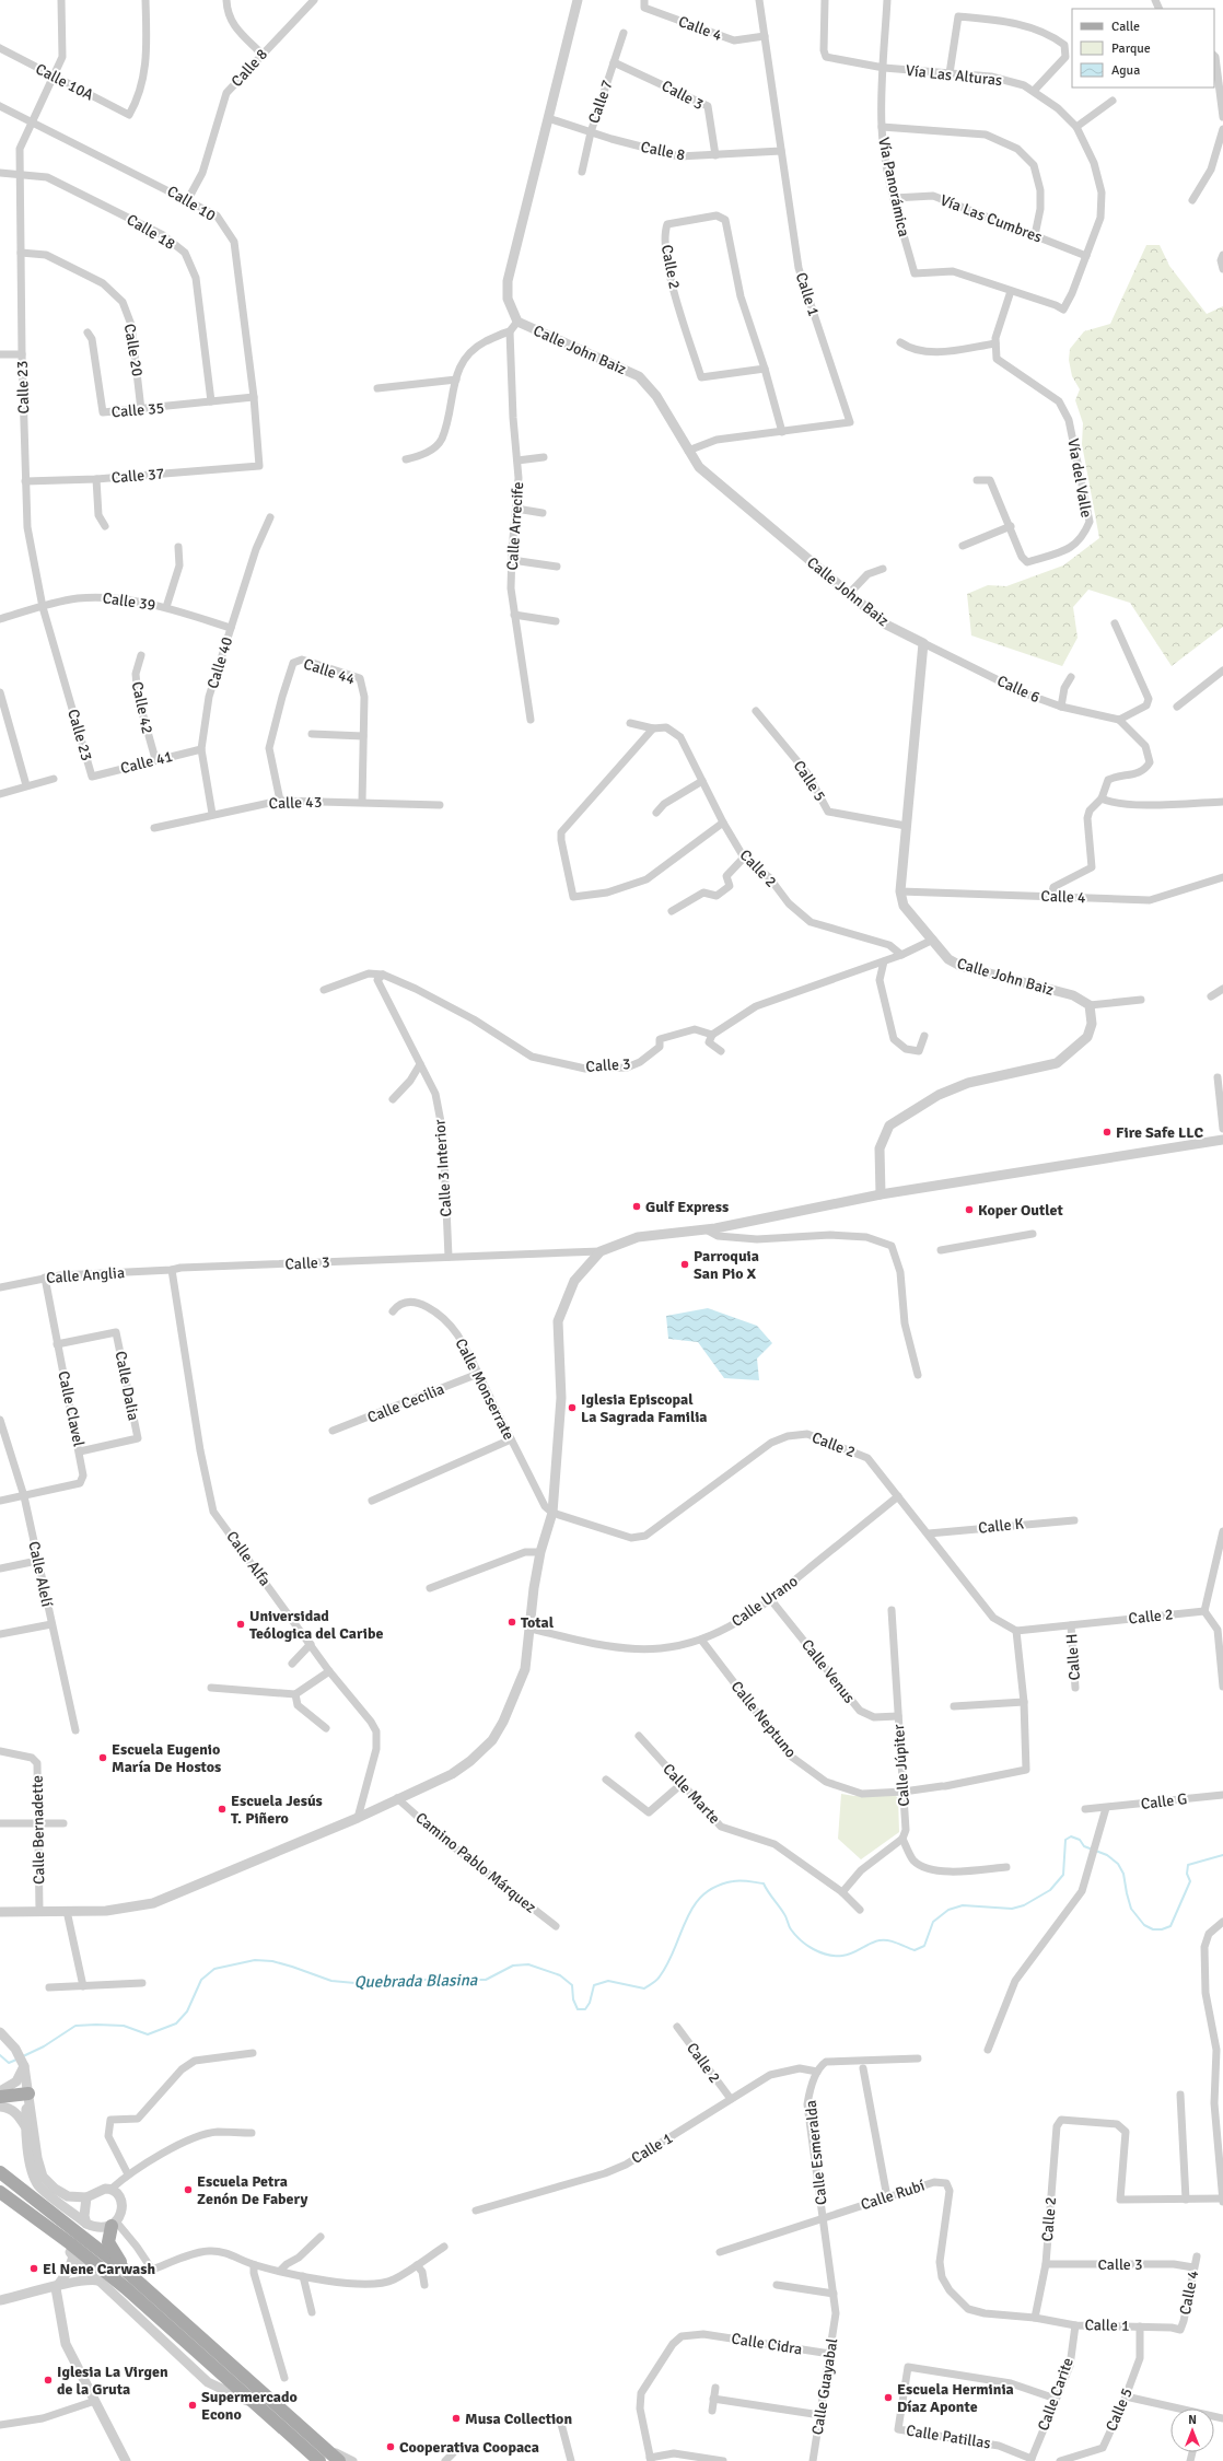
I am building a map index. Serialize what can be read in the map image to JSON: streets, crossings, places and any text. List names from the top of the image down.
{
  "streets": {
    "street": [
      "Calle 4",
      "Calle 8",
      "Vía Las Alturas",
      "Calle 10A",
      "Calle 3",
      "Calle 7",
      "Vía Panorámica",
      "Calle 10",
      "Vía Las Cumbres",
      "Calle 18",
      "Calle 2",
      "Calle 1",
      "Calle 20",
      "Calle John Baiz",
      "Calle 23",
      "Calle 35",
      "Calle 37",
      "Vía del Valle",
      "Calle Arrecife",
      "Calle 39",
      "Calle 40",
      "Calle 44",
      "Calle 6",
      "Calle 42",
      "Calle 41",
      "Calle 5",
      "Calle 43",
      "Calle 3 Interior",
      "Calle Anglia",
      "Calle Dalia",
      "Calle Monserrate",
      "Calle Cecilia",
      "Calle Clavel",
      "Calle K",
      "Calle Alfa",
      "Calle Alelí",
      "Calle Urano",
      "Calle H",
      "Calle Venus",
      "Calle Neptuno",
      "Calle Júpiter",
      "Calle Marte",
      "Calle G",
      "Calle Bernadette",
      "Camino Pablo Márquez",
      "Calle Esmeralda",
      "Calle Rubí",
      "Calle Cidra",
      "Calle Guayabal",
      "Calle Carite",
      "Calle Patillas"
    ]
  },
  "crossings": [
    ["Calle 4", "Calle 3"],
    ["Calle 4", "Calle 1"],
    ["Calle 4", "Calle John Baiz"],
    ["Calle 8", "Calle 3"],
    ["Calle 8", "Calle 7"],
    ["Calle 8", "Calle 10"],
    ["Calle 8", "Calle 1"],
    ["Calle 8", "Calle John Baiz"],
    ["Vía Las Alturas", "Vía Panorámica"],
    ["Vía Las Alturas", "Vía Las Cumbres"],
    ["Calle 10A", "Calle 23"],
    ["Calle 3", "Calle 7"],
    ["Calle 3", "Calle 2"],
    ["Calle 3", "Calle 3 Interior"],
    ["Calle 3", "Calle Anglia"],
    ["Calle 3", "Calle Alfa"],
    ["Vía Panorámica", "Vía Las Cumbres"],
    ["Calle 10", "Calle 23"],
    ["Calle 10", "Calle 35"],
    ["Calle 10", "Calle 37"],
    ["Calle 18", "Calle 23"],
    ["Calle 18", "Calle 35"],
    ["Calle 2", "Calle 1"],
    ["Calle 2", "Calle Monserrate"],
    ["Calle 2", "Calle K"],
    ["Calle 2", "Calle Urano"],
    ["Calle 2", "Calle H"],
    ["Calle 2", "Calle Rubí"],
    ["Calle 1", "Calle John Baiz"],
    ["Calle 1", "Calle 5"],
    ["Calle 1", "Calle Esmeralda"],
    ["Calle 1", "Calle Rubí"],
    ["Calle 1", "Calle Carite"],
    ["Calle 20", "Calle 23"],
    ["Calle 20", "Calle 35"],
    ["Calle John Baiz", "Calle 6"],
    ["Calle John Baiz", "Calle 5"],
    ["Calle 23", "Calle 37"],
    ["Calle 23", "Calle 39"],
    ["Calle 23", "Calle 41"],
    ["Calle 39", "Calle 40"],
    ["Calle 40", "Calle 41"],
    ["Calle 40", "Calle 43"],
    ["Calle 44", "Calle 43"],
    ["Calle 42", "Calle 41"],
    ["Calle Anglia", "Calle Clavel"],
    ["Calle Anglia", "Calle Alfa"],
    ["Calle Dalia", "Calle Clavel"],
    ["Calle Monserrate", "Calle Cecilia"],
    ["Calle Clavel", "Calle Alelí"],
    ["Calle Urano", "Calle Venus"],
    ["Calle Urano", "Calle Neptuno"],
    ["Calle Venus", "Calle Júpiter"],
    ["Calle Neptuno", "Calle Júpiter"],
    ["Calle Esmeralda", "Calle Rubí"],
    ["Calle Esmeralda", "Calle Guayabal"],
    ["Calle Cidra", "Calle Guayabal"],
    ["Calle Carite", "Calle Patillas"]
  ],
  "water": ["Quebrada Blasina"],
  "places": [
    "Fire Safe LLC",
    "Gulf Express",
    "Koper Outlet",
    "Parroquia San Pio X",
    "Iglesia Episcopal La Sagrada Familia",
    "Total",
    "Universidad Teólogica del Caribe",
    "Escuela Eugenio María De Hostos",
    "Escuela Jesús T. Piñero",
    "Escuela Petra Zenón De Fabery",
    "El Nene Carwash",
    "Iglesia La Virgen de la Gruta",
    "Escuela Herminia Díaz Aponte",
    "Supermercado Econo",
    "Musa Collection",
    "Cooperativa Coopaca"
  ],
  "legend": ["Calle", "Parque", "Agua"],
  "north": "top"
}
